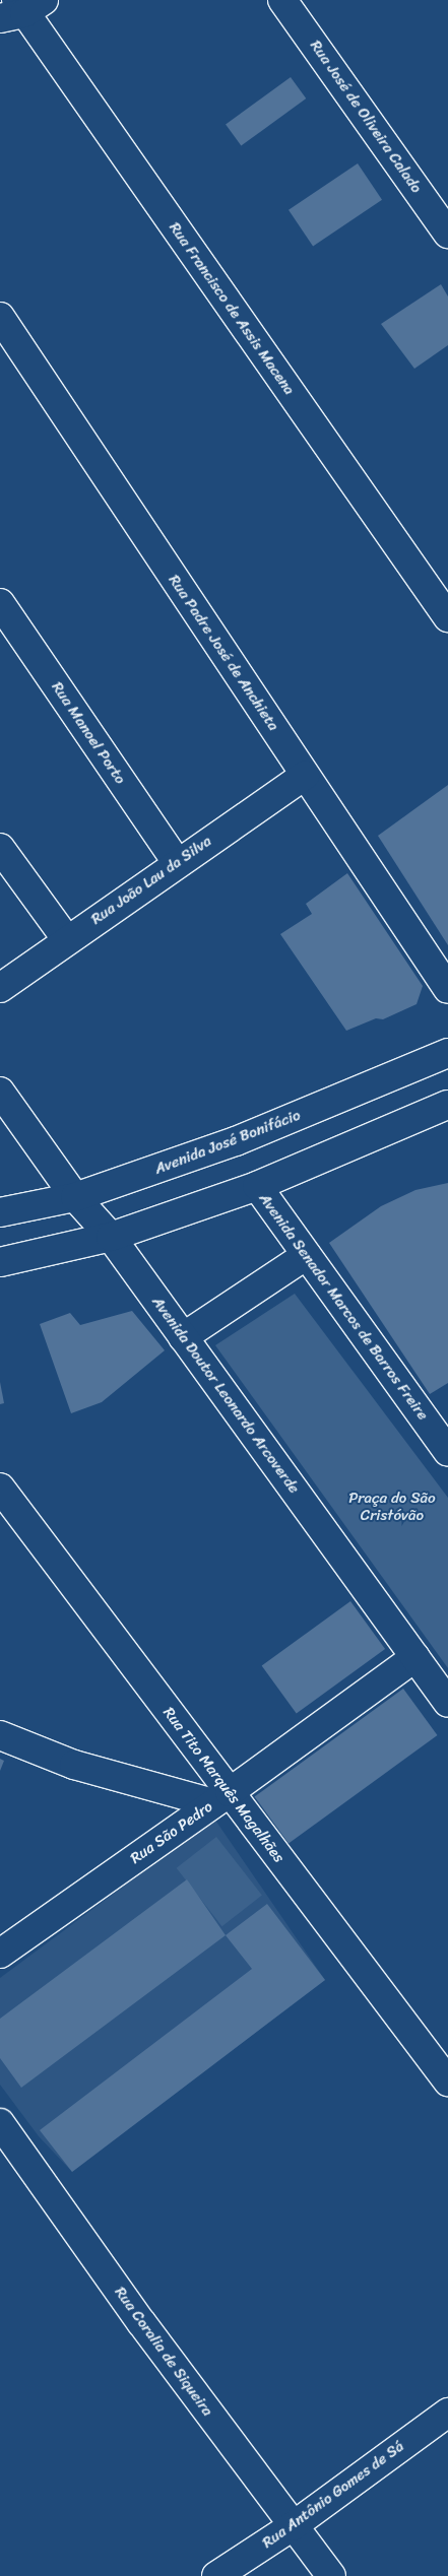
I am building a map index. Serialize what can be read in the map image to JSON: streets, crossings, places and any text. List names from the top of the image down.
{
  "streets": {
    "street": [
      "Rua José de Oliveira Calado",
      "Rua Francisco de Assis Macena",
      "Rua Padre José de Anchieta",
      "Rua Manoel Porto",
      "Rua João Lau da Silva",
      "Avenida José Bonifácio",
      "Avenida Senador Marcos de Barros Freire",
      "Avenida Doutor Leonardo Arcoverde",
      "Rua Tito Marquês Magalhães",
      "Rua São Pedro",
      "Rua Coralia de Siqueira",
      "Rua Antônio Gomes de Sá"
    ]
  },
  "crossings": [
    ["Rua Padre José de Anchieta", "Rua João Lau da Silva"],
    ["Rua Manoel Porto", "Rua João Lau da Silva"],
    ["Avenida José Bonifácio", "Avenida Doutor Leonardo Arcoverde"],
    ["Avenida Doutor Leonardo Arcoverde", "Rua São Pedro"],
    ["Rua Tito Marquês Magalhães", "Rua São Pedro"],
    ["Rua Coralia de Siqueira", "Rua Antônio Gomes de Sá"]
  ],
  "parks": ["Praça do São Cristóvão"]
}
